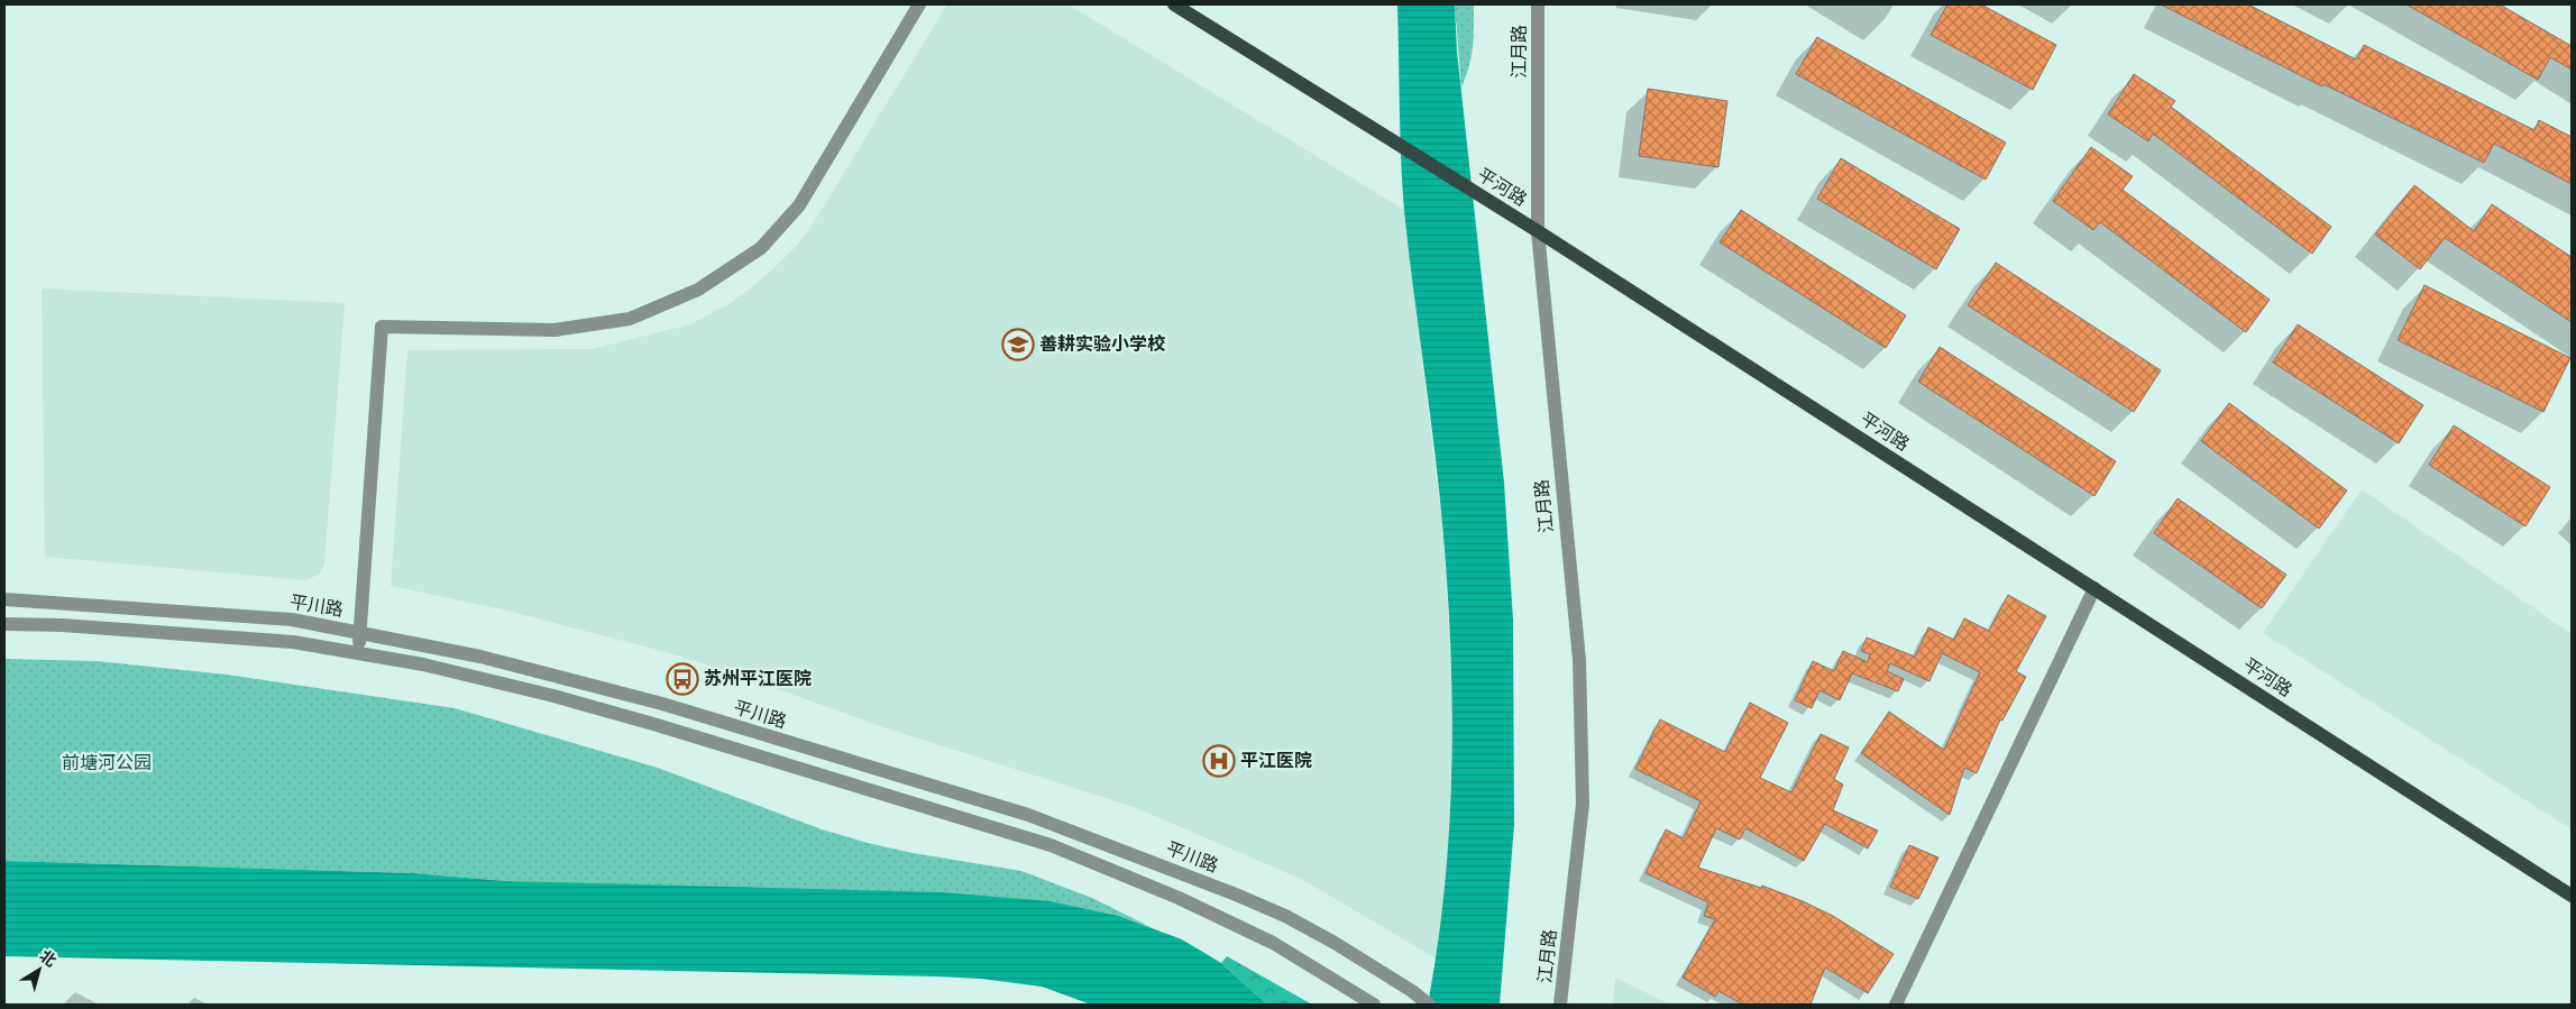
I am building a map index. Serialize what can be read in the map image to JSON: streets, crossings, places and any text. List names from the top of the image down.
{
  "streets": {
    "main road": ["平河路"],
    "street": ["江月路", "平川路"]
  },
  "crossings": [
    ["江月路", "平河路"]
  ],
  "parks": ["前塘河公园"],
  "places": {
    "school or university": ["善耕实验小学校"],
    "bus stop": ["苏州平江医院"],
    "hospital": ["平江医院"]
  },
  "north": "top right"
}
